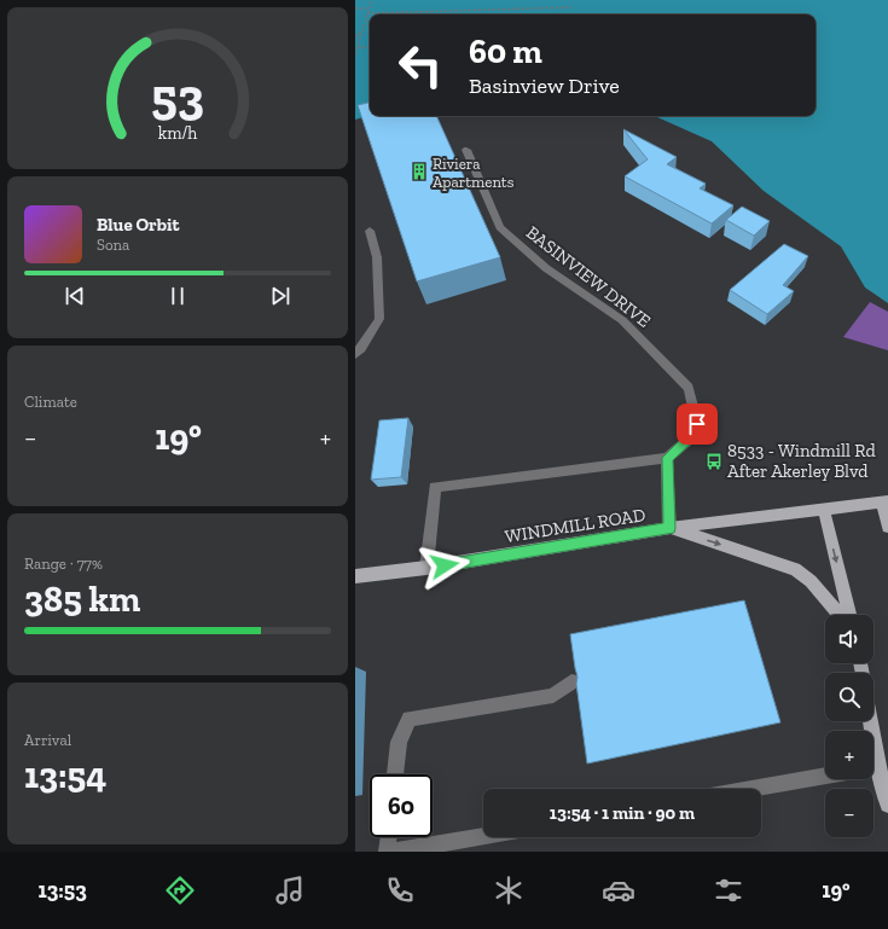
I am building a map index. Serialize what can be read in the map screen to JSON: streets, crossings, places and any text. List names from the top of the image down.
{
  "streets": {
    "main road": ["WINDMILL ROAD"],
    "street": ["BASINVIEW DRIVE"]
  },
  "places": {
    "building": ["Riviera Apartments"],
    "bus stop": ["8533 - Windmill Rd After Akerley Blvd"]
  },
  "page": {
    "turn": ["60 m", "Basinview Drive"],
    "song": ["Blue Orbit", "Sona"],
    "tile": [
      "Climate",
      ["Range · 77%", "385 km"],
      ["Arrival", "13:54"]
    ],
    "heat": ["−", "19°", "+"],
    "map_buttons": ["+", "−"],
    "limit": "60",
    "trip": "13:54 · 1 min · 90 m",
    "tabs": ["13:53", "19°"],
    "gauge": ["53", "km/h"]
  }
}
